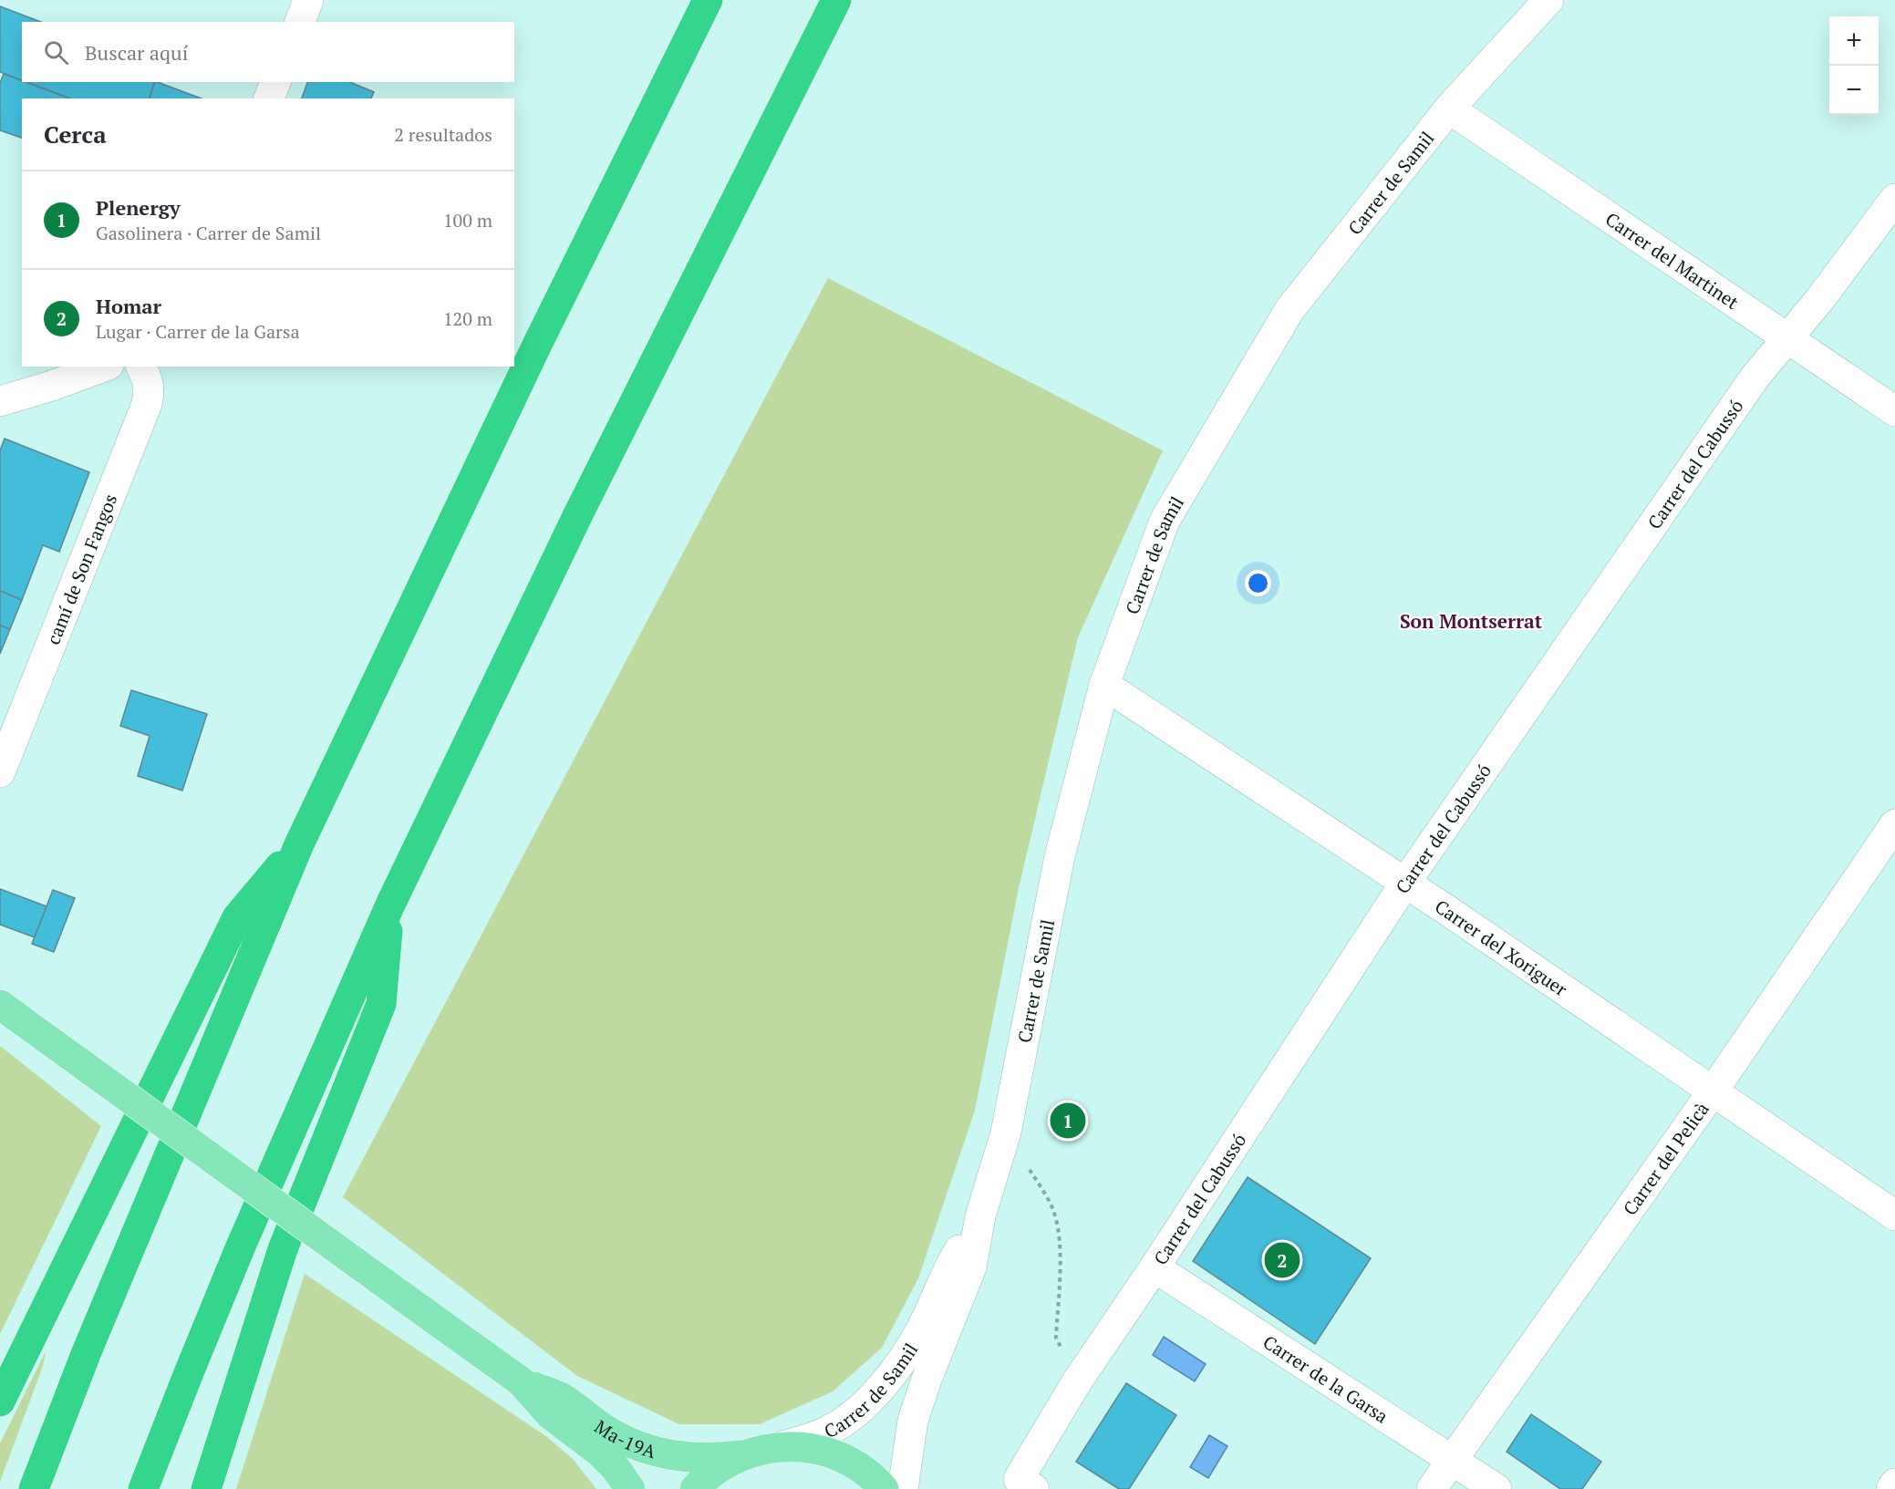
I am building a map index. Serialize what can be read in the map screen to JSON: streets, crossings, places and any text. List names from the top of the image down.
{
  "streets": {
    "main road": ["Ma-19A"],
    "street": [
      "Carrer de Samil",
      "Carrer del Martinet",
      "Carrer del Cabussó",
      "camí de Son Fangos",
      "Carrer del Xoriguer",
      "Carrer del Pelicà",
      "Carrer de la Garsa"
    ]
  },
  "crossings": [
    ["Carrer de Samil", "Carrer del Martinet"],
    ["Carrer de Samil", "Carrer del Xoriguer"],
    ["Carrer del Martinet", "Carrer del Cabussó"],
    ["Carrer del Cabussó", "Carrer del Xoriguer"],
    ["Carrer del Cabussó", "Carrer de la Garsa"],
    ["Carrer del Xoriguer", "Carrer del Pelicà"],
    ["Carrer del Pelicà", "Carrer de la Garsa"]
  ],
  "districts": ["Son Montserrat"],
  "page": {
    "map_buttons": ["+", "−"],
    "search": "Buscar aquí",
    "heading": ["Cerca", "2 resultados"],
    "list": [
      {
        "mark": "1",
        "name": "Plenergy",
        "note": "Gasolinera · Carrer de Samil",
        "value": "100 m"
      },
      {
        "mark": "2",
        "name": "Homar",
        "note": "Lugar · Carrer de la Garsa",
        "value": "120 m"
      }
    ],
    "pins": ["1", "2"]
  }
}
